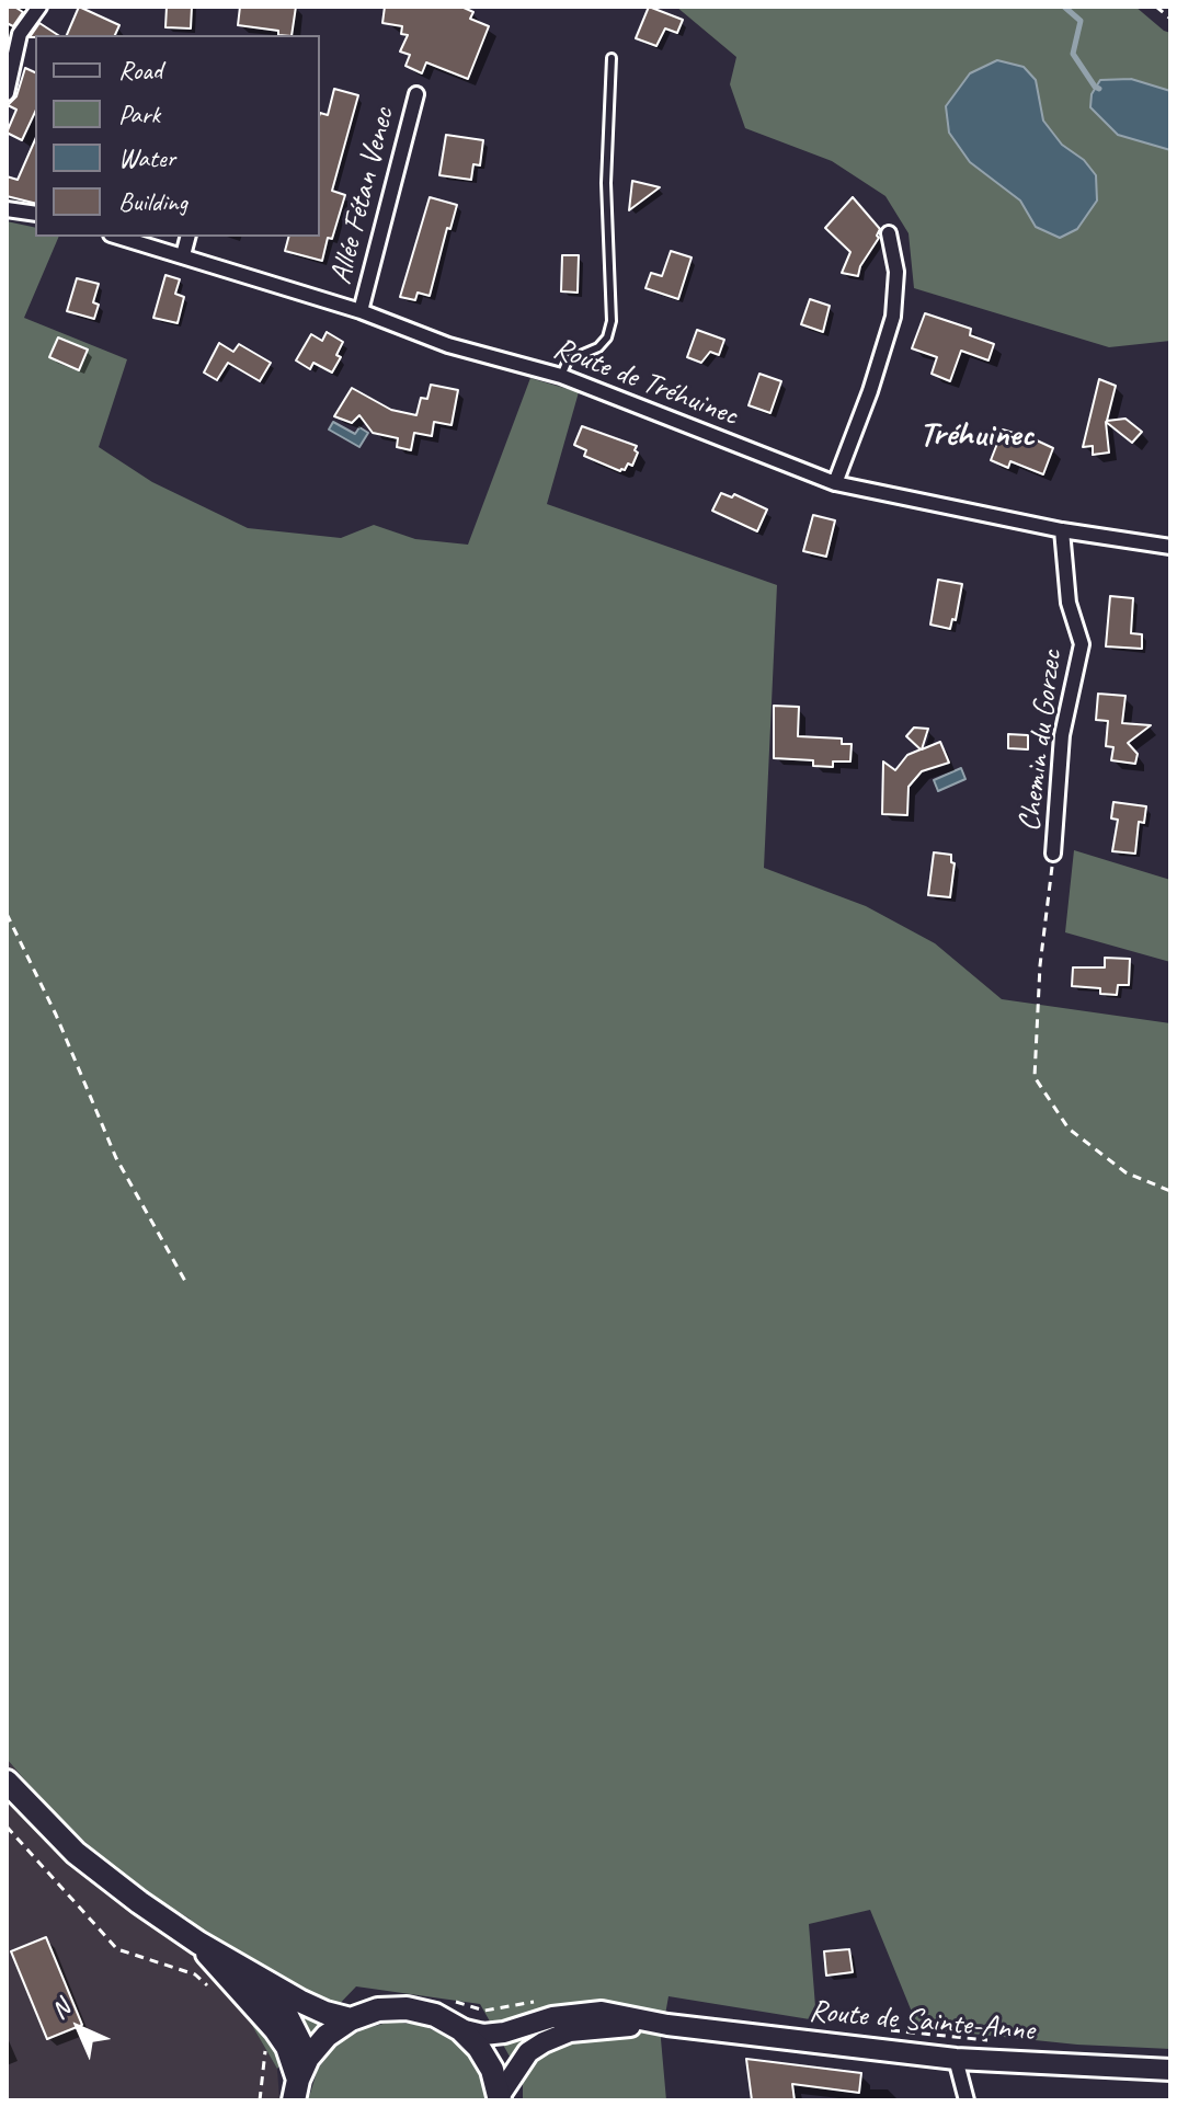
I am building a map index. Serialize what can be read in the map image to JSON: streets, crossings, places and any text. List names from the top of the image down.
{
  "streets": {
    "main road": ["Route de Sainte-Anne"],
    "street": ["Allée Fétan Venec", "Route de Tréhuinec", "Chemin du Gorzec"]
  },
  "crossings": [
    ["Allée Fétan Venec", "Route de Tréhuinec"],
    ["Route de Tréhuinec", "Chemin du Gorzec"]
  ],
  "districts": ["Tréhuinec"],
  "legend": [
    "Road",
    "Park",
    "Water",
    "Building"
  ],
  "north": "top left"
}
